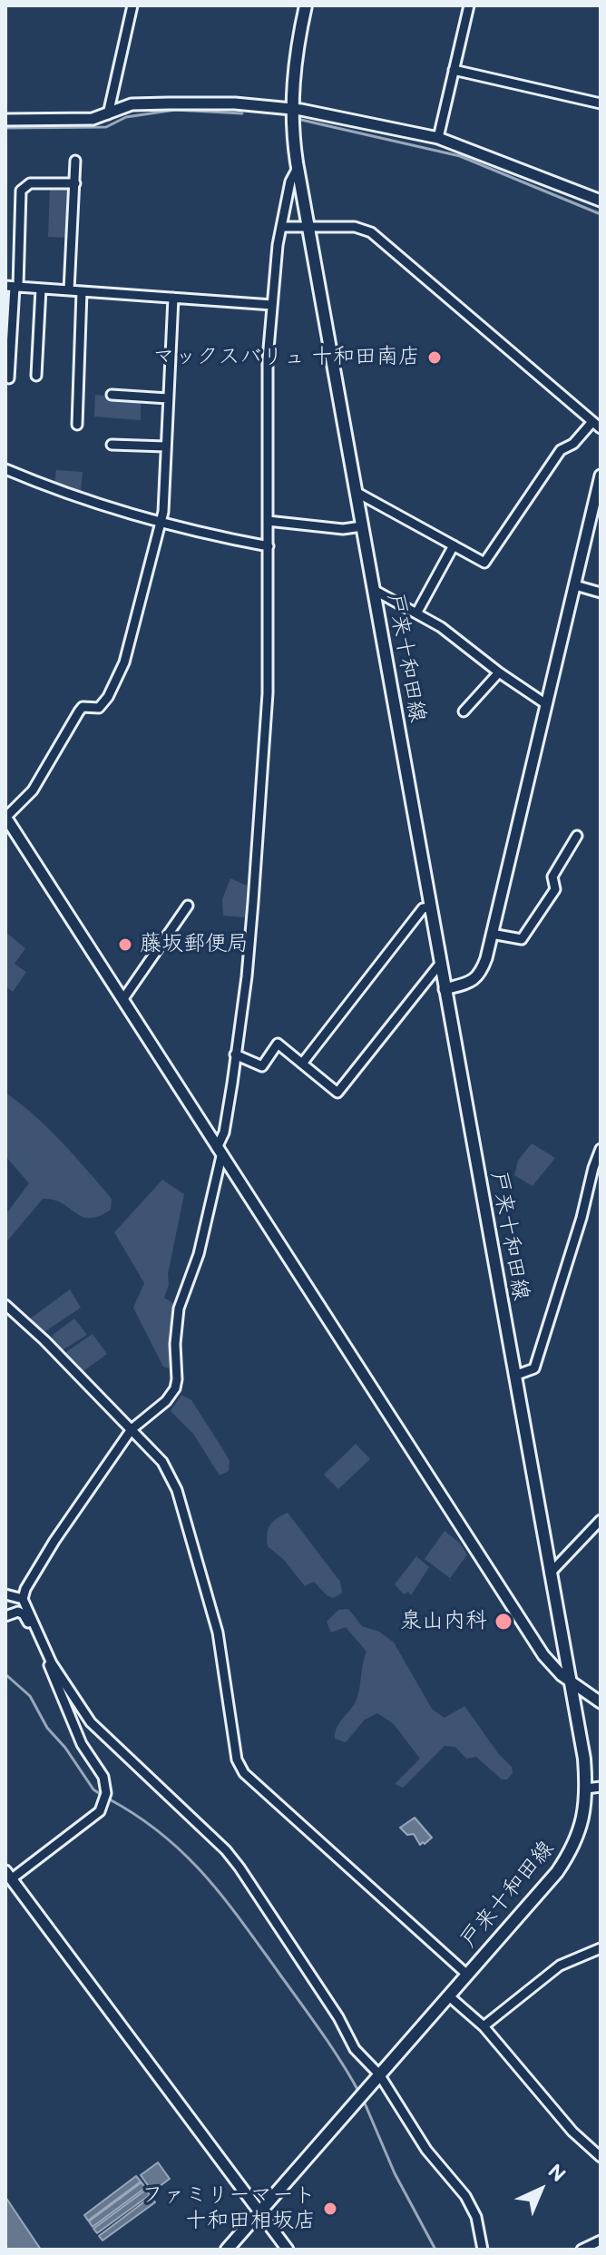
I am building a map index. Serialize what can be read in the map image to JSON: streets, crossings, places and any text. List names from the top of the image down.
{
  "streets": {
    "main road": ["戸来十和田線"]
  },
  "places": [
    "マックスバリュ 十和田南店",
    "藤坂郵便局",
    "泉山内科",
    "ファミリーマート 十和田相坂店"
  ],
  "north": "top right"
}
